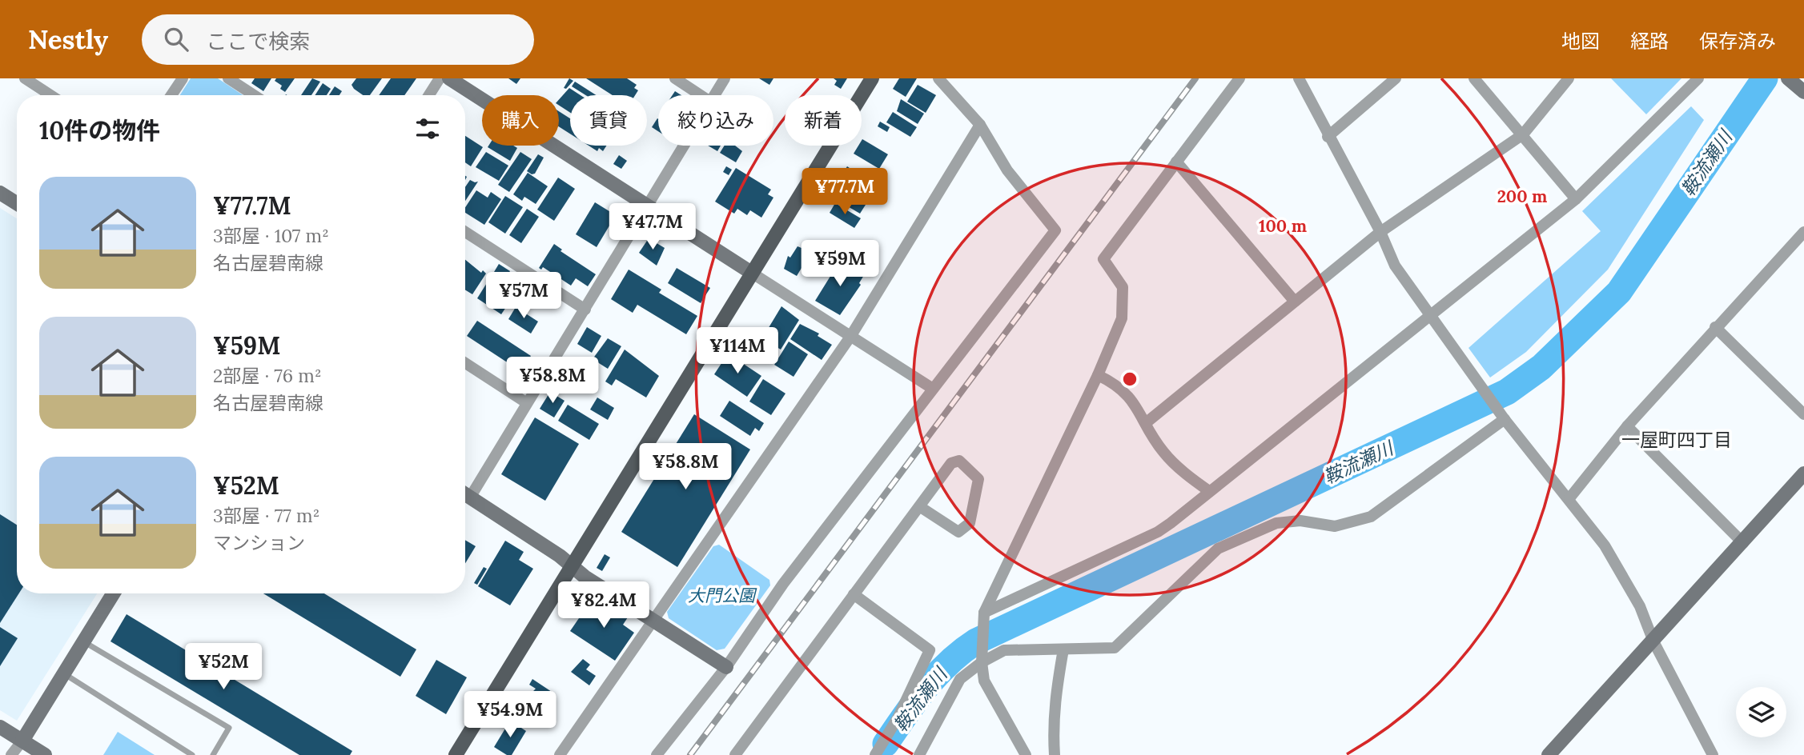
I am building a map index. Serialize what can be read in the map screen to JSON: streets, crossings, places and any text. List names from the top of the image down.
{
  "districts": ["一屋町四丁目"],
  "water": ["鞍流瀬川"],
  "parks": ["大門公園"],
  "page": {
    "header": "Nestly",
    "search": "ここで検索",
    "nav": ["地図", "経路", "保存済み"],
    "chip": [
      "購入",
      "賃貸",
      "絞り込み",
      "新着"
    ],
    "heading": "10件の物件",
    "list": [
      {
        "name": "¥77.7M",
        "note": "3部屋 · 107 m² · 名古屋碧南線"
      },
      {
        "name": "¥59M",
        "note": "2部屋 · 76 m² · 名古屋碧南線"
      },
      {
        "name": "¥52M",
        "note": "3部屋 · 77 m² · マンション"
      }
    ],
    "price": [
      "¥77.7M",
      "¥47.7M",
      "¥59M",
      "¥57M",
      "¥114M",
      "¥58.8M",
      "¥58.8M",
      "¥82.4M",
      "¥52M",
      "¥54.9M"
    ]
  },
  "rings": ["200 m", "100 m"]
}
